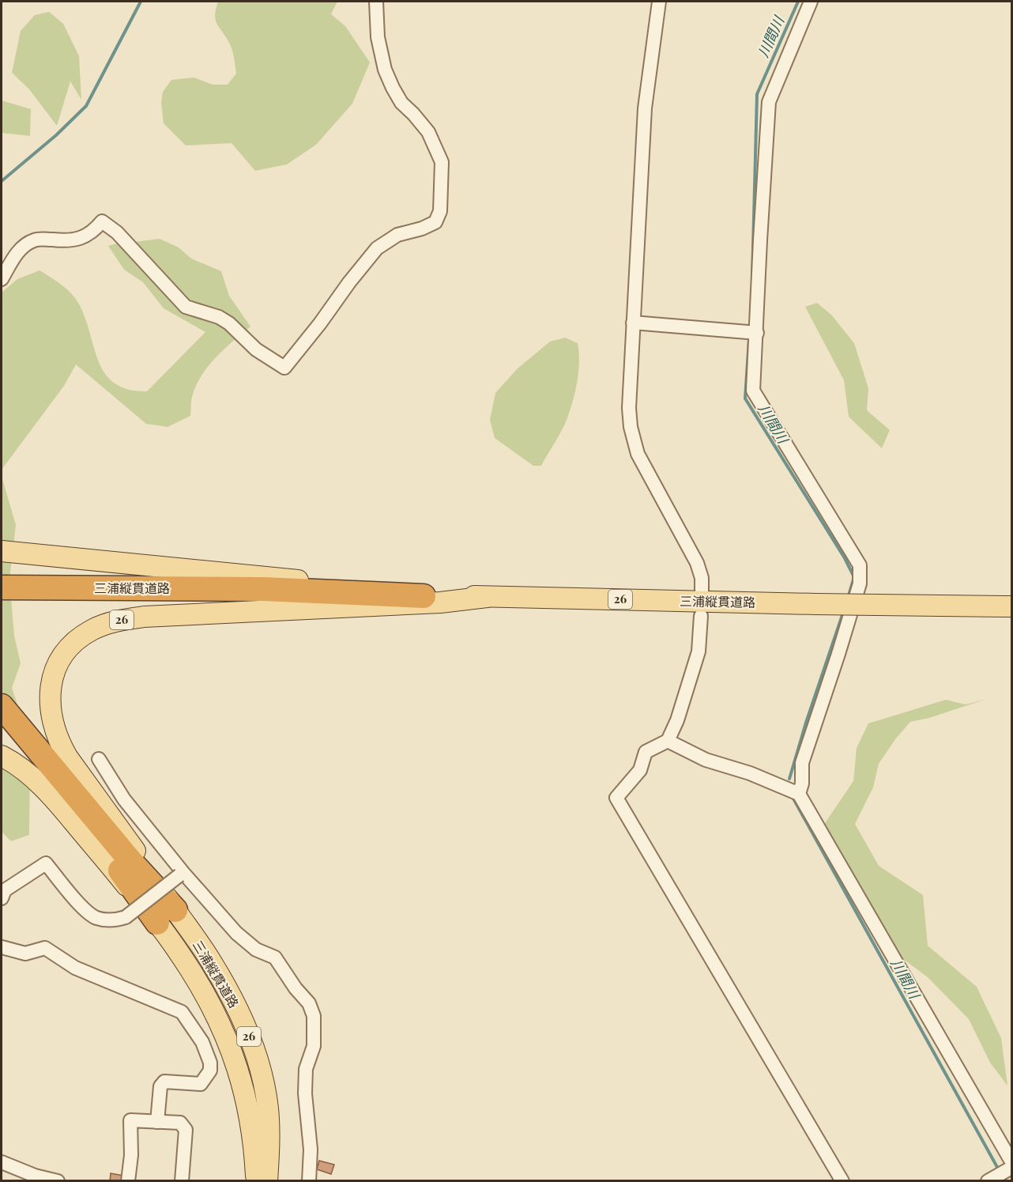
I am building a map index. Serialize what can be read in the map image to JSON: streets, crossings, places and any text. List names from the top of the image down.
{
  "streets": {
    "highway": ["三浦縦貫道路", "26"]
  },
  "crossings": [
    ["三浦縦貫道路", "26"]
  ],
  "water": ["川間川"]
}
